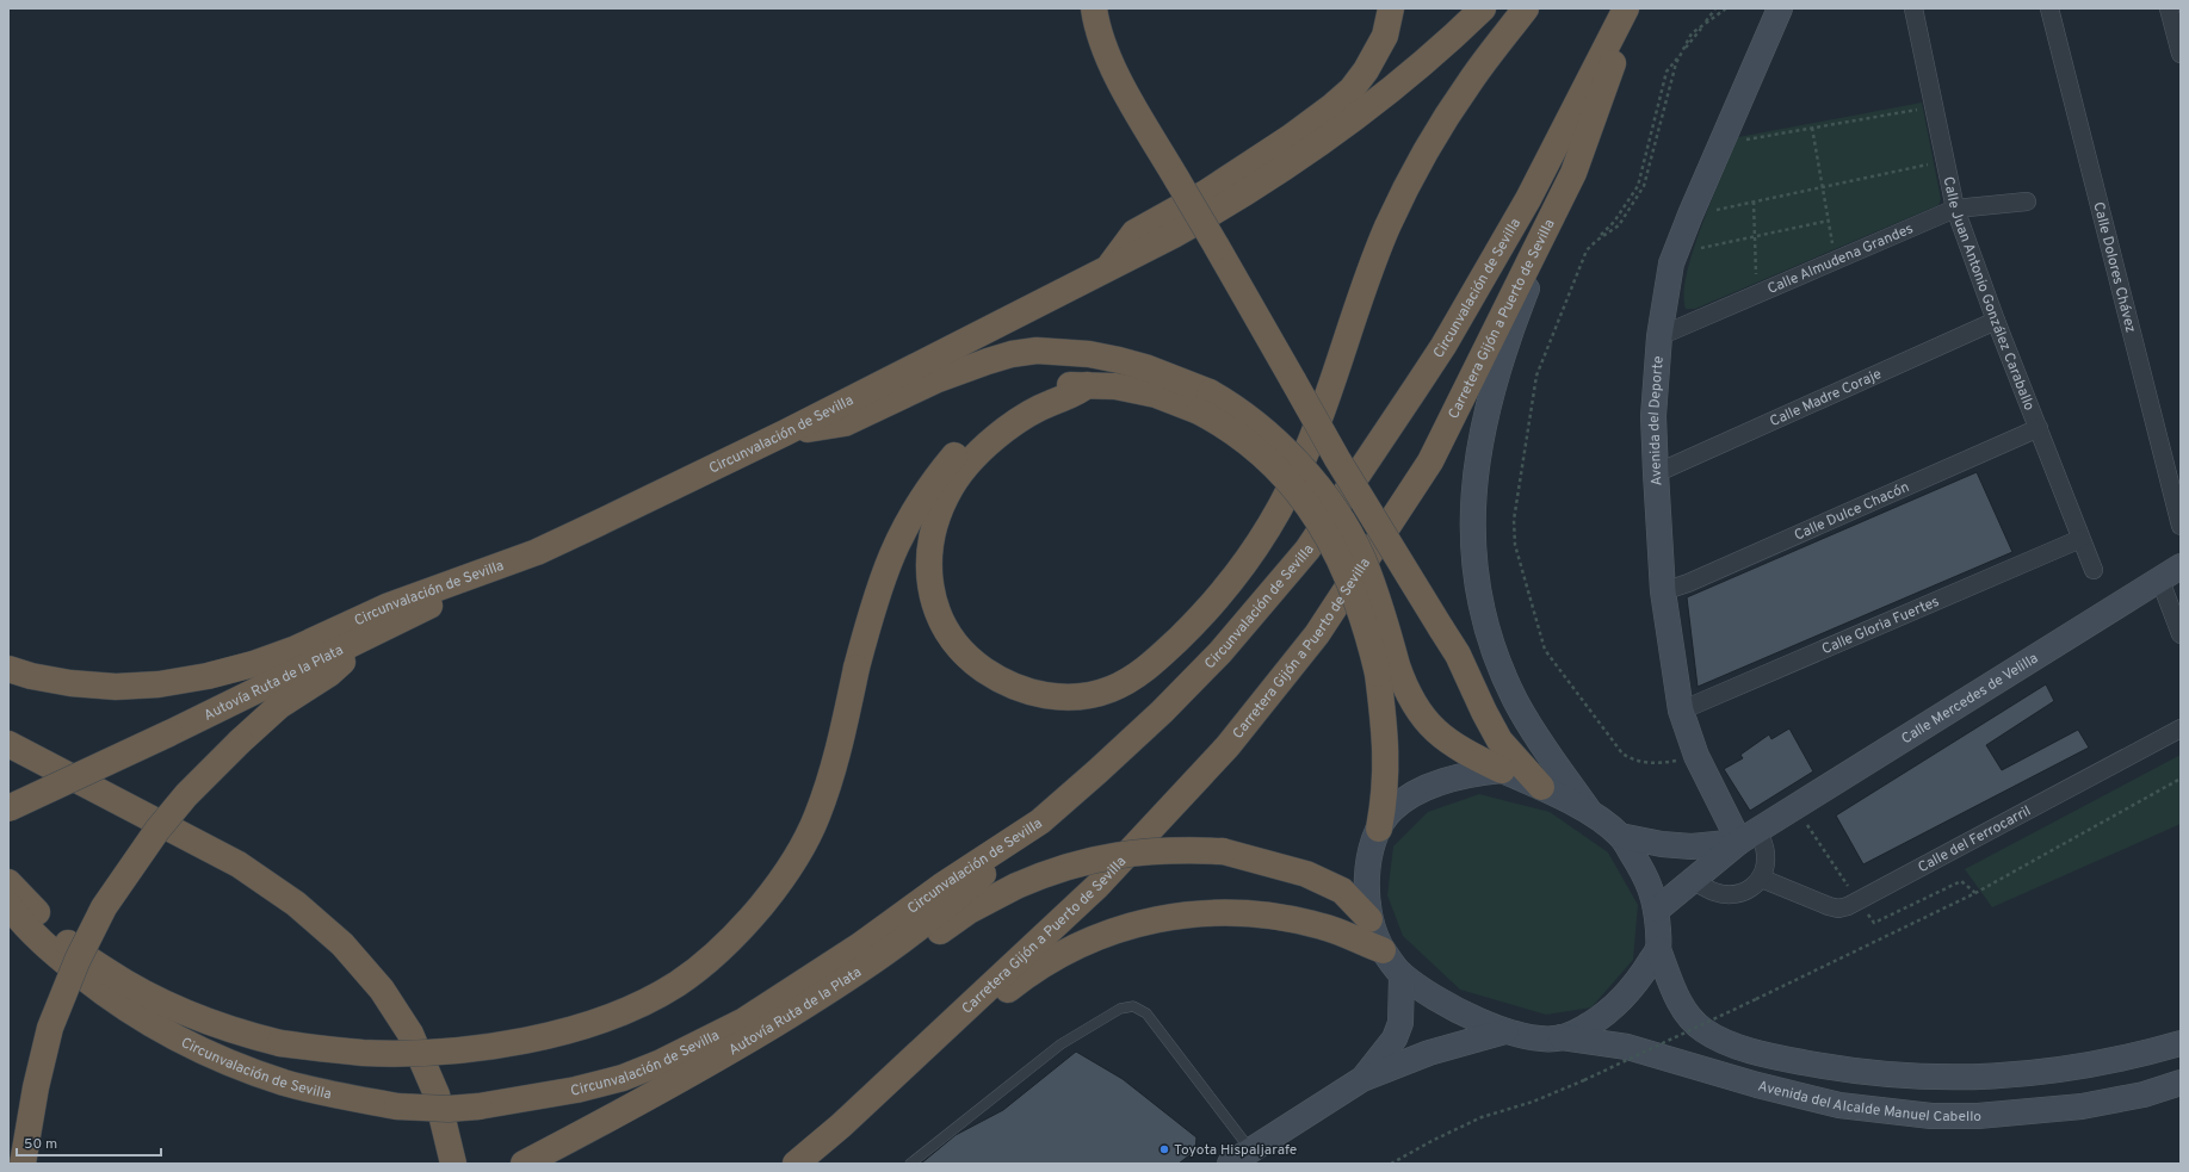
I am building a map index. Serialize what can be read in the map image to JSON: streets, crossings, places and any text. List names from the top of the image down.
{
  "streets": {
    "highway": ["Circunvalación de Sevilla", "Carretera Gijón a Puerto de Sevilla", "Autovía Ruta de la Plata"],
    "main road": ["Avenida del Deporte", "Calle Mercedes de Velilla", "Avenida del Alcalde Manuel Cabello"],
    "street": [
      "Calle Almudena Grandes",
      "Calle Dolores Chávez",
      "Calle Juan Antonio González Caraballo",
      "Calle Madre Coraje",
      "Calle Dulce Chacón",
      "Calle Gloria Fuertes",
      "Calle del Ferrocarril"
    ]
  },
  "crossings": [
    ["Calle Almudena Grandes", "Calle Juan Antonio González Caraballo"],
    ["Calle Almudena Grandes", "Avenida del Deporte"],
    ["Circunvalación de Sevilla", "Autovía Ruta de la Plata"],
    ["Calle Juan Antonio González Caraballo", "Calle Madre Coraje"],
    ["Calle Juan Antonio González Caraballo", "Calle Dulce Chacón"],
    ["Calle Juan Antonio González Caraballo", "Calle Gloria Fuertes"],
    ["Calle Madre Coraje", "Avenida del Deporte"],
    ["Avenida del Deporte", "Calle Dulce Chacón"],
    ["Avenida del Deporte", "Calle Gloria Fuertes"],
    ["Avenida del Deporte", "Calle Mercedes de Velilla"]
  ],
  "places": ["Toyota Hispaljarafe"],
  "scale_bar": "50 m"
}
